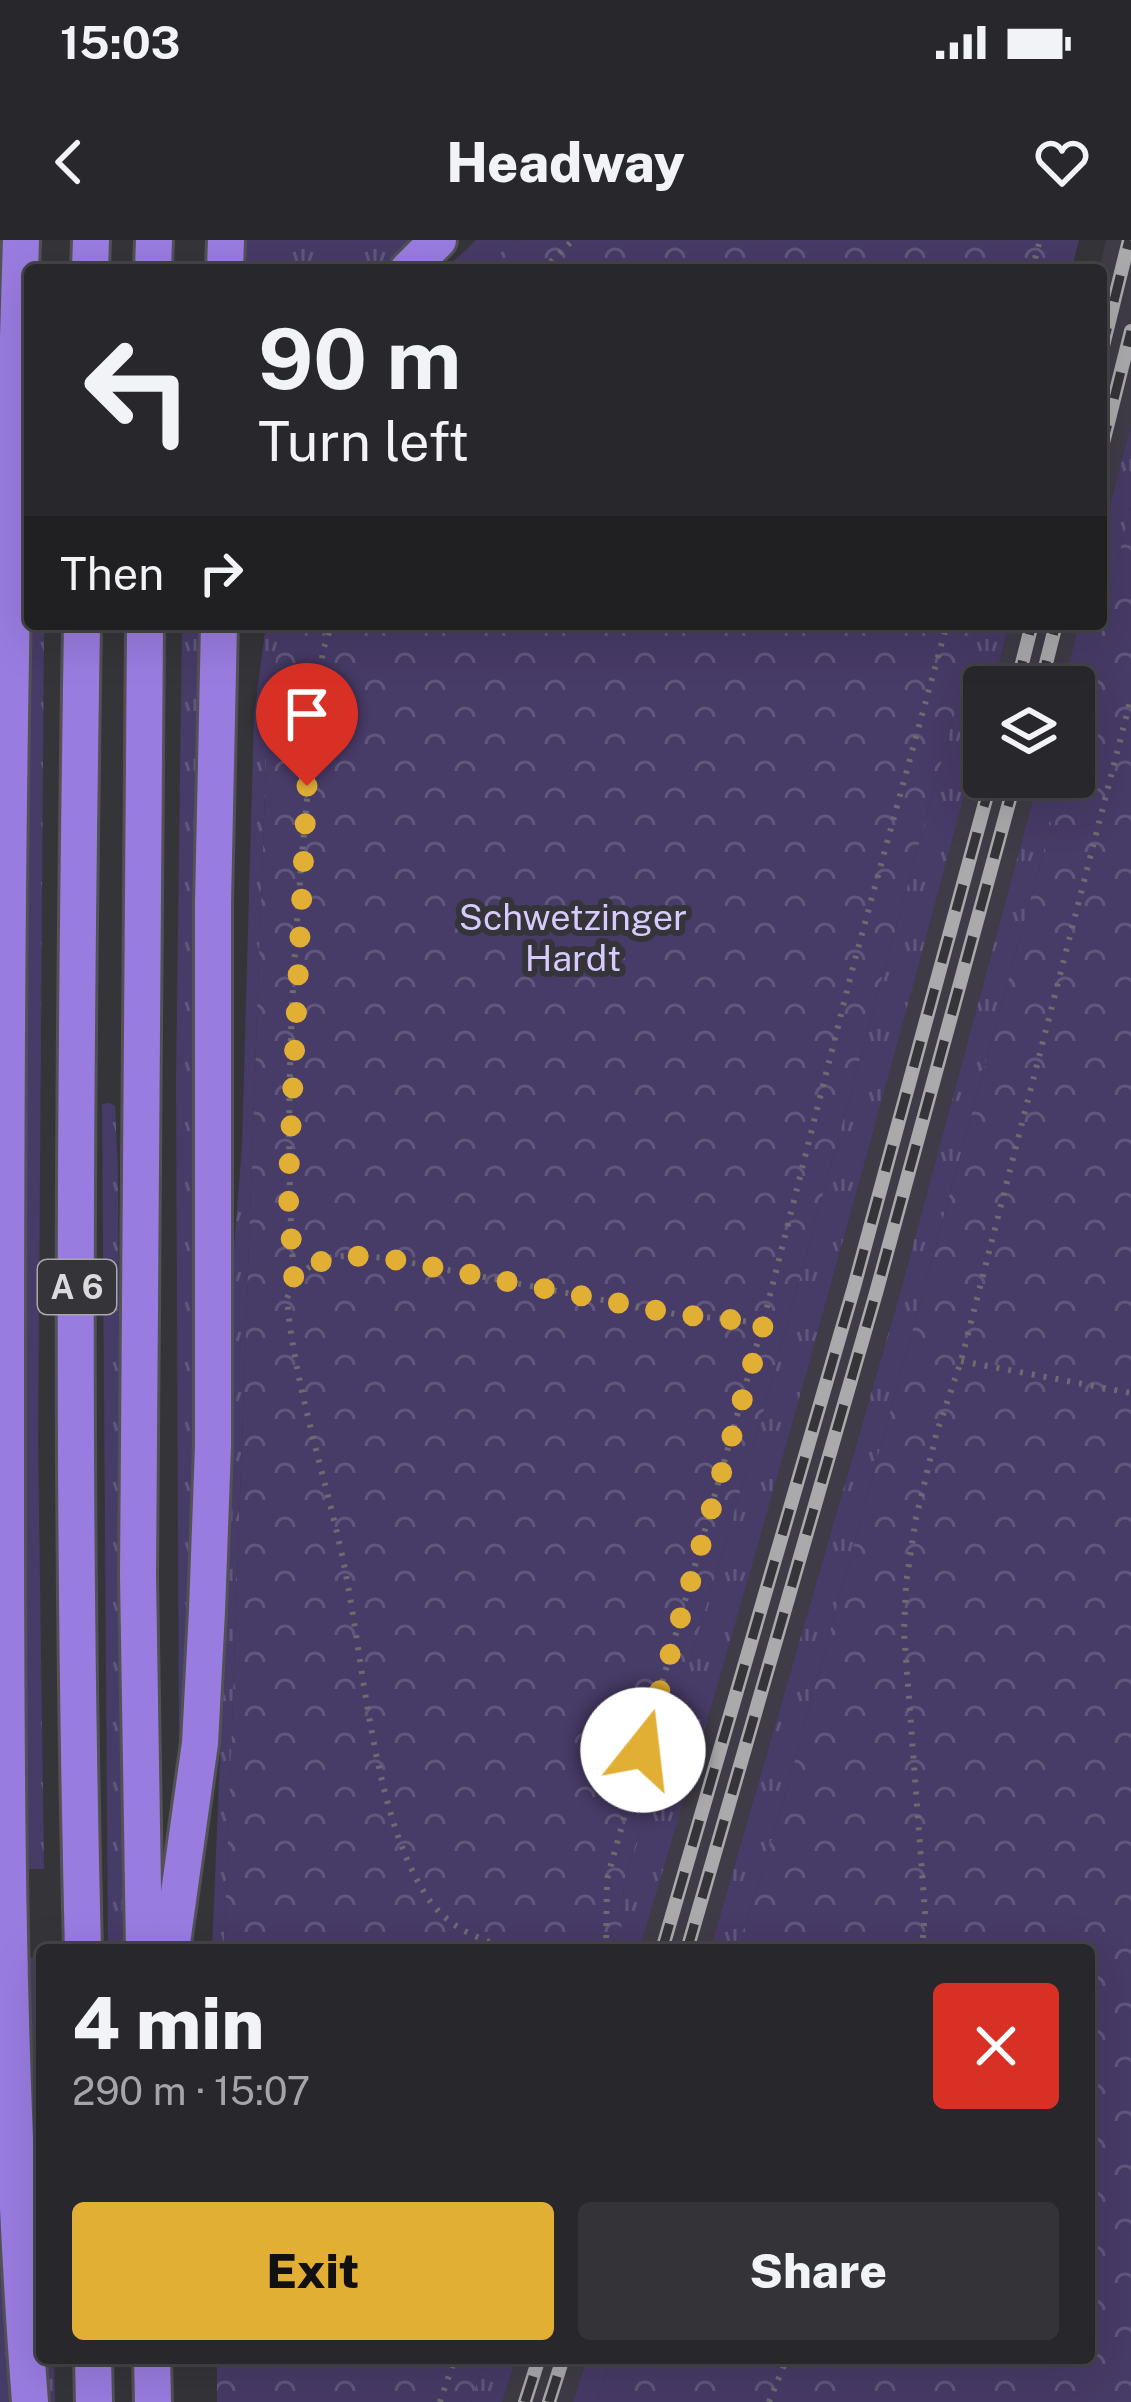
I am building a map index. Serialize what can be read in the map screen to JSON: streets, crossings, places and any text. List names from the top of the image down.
{
  "streets": {
    "highway": ["A 6"]
  },
  "parks": ["Schwetzinger Hardt"],
  "page": {
    "status": "15:03",
    "header": "Headway",
    "turn": ["90 m", "Turn left"],
    "then": "Then",
    "heading": ["4 min", "290 m · 15:07"],
    "buttons": ["Exit", "Share"]
  }
}
